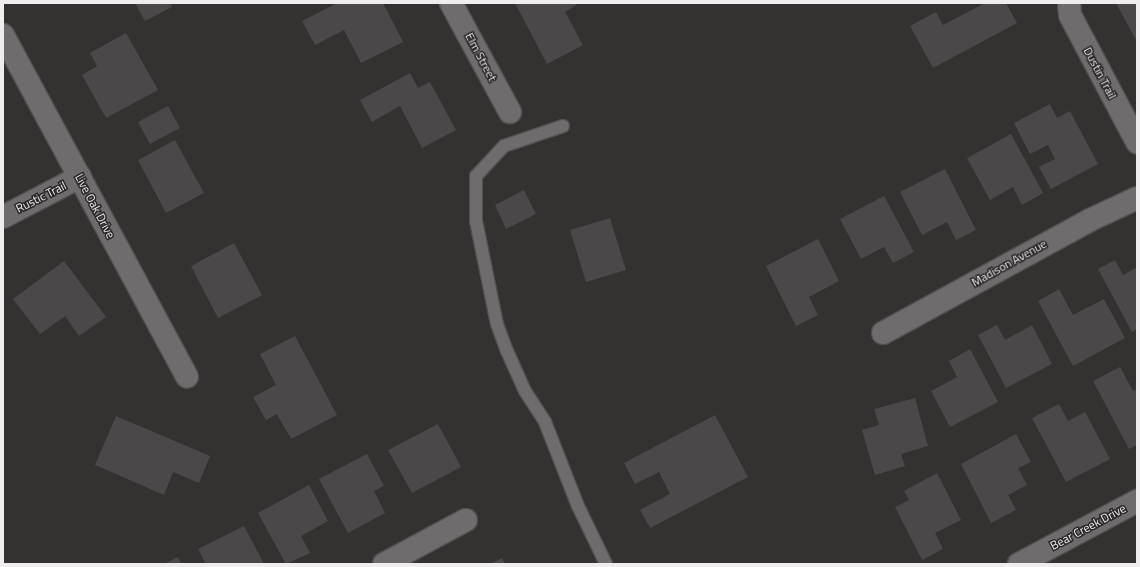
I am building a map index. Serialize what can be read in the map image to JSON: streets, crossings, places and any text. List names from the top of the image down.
{
  "streets": {
    "street": [
      "Elm Street",
      "Dustin Trail",
      "Rustic Trail",
      "Live Oak Drive",
      "Madison Avenue",
      "Bear Creek Drive"
    ]
  },
  "crossings": [
    ["Rustic Trail", "Live Oak Drive"]
  ]
}
